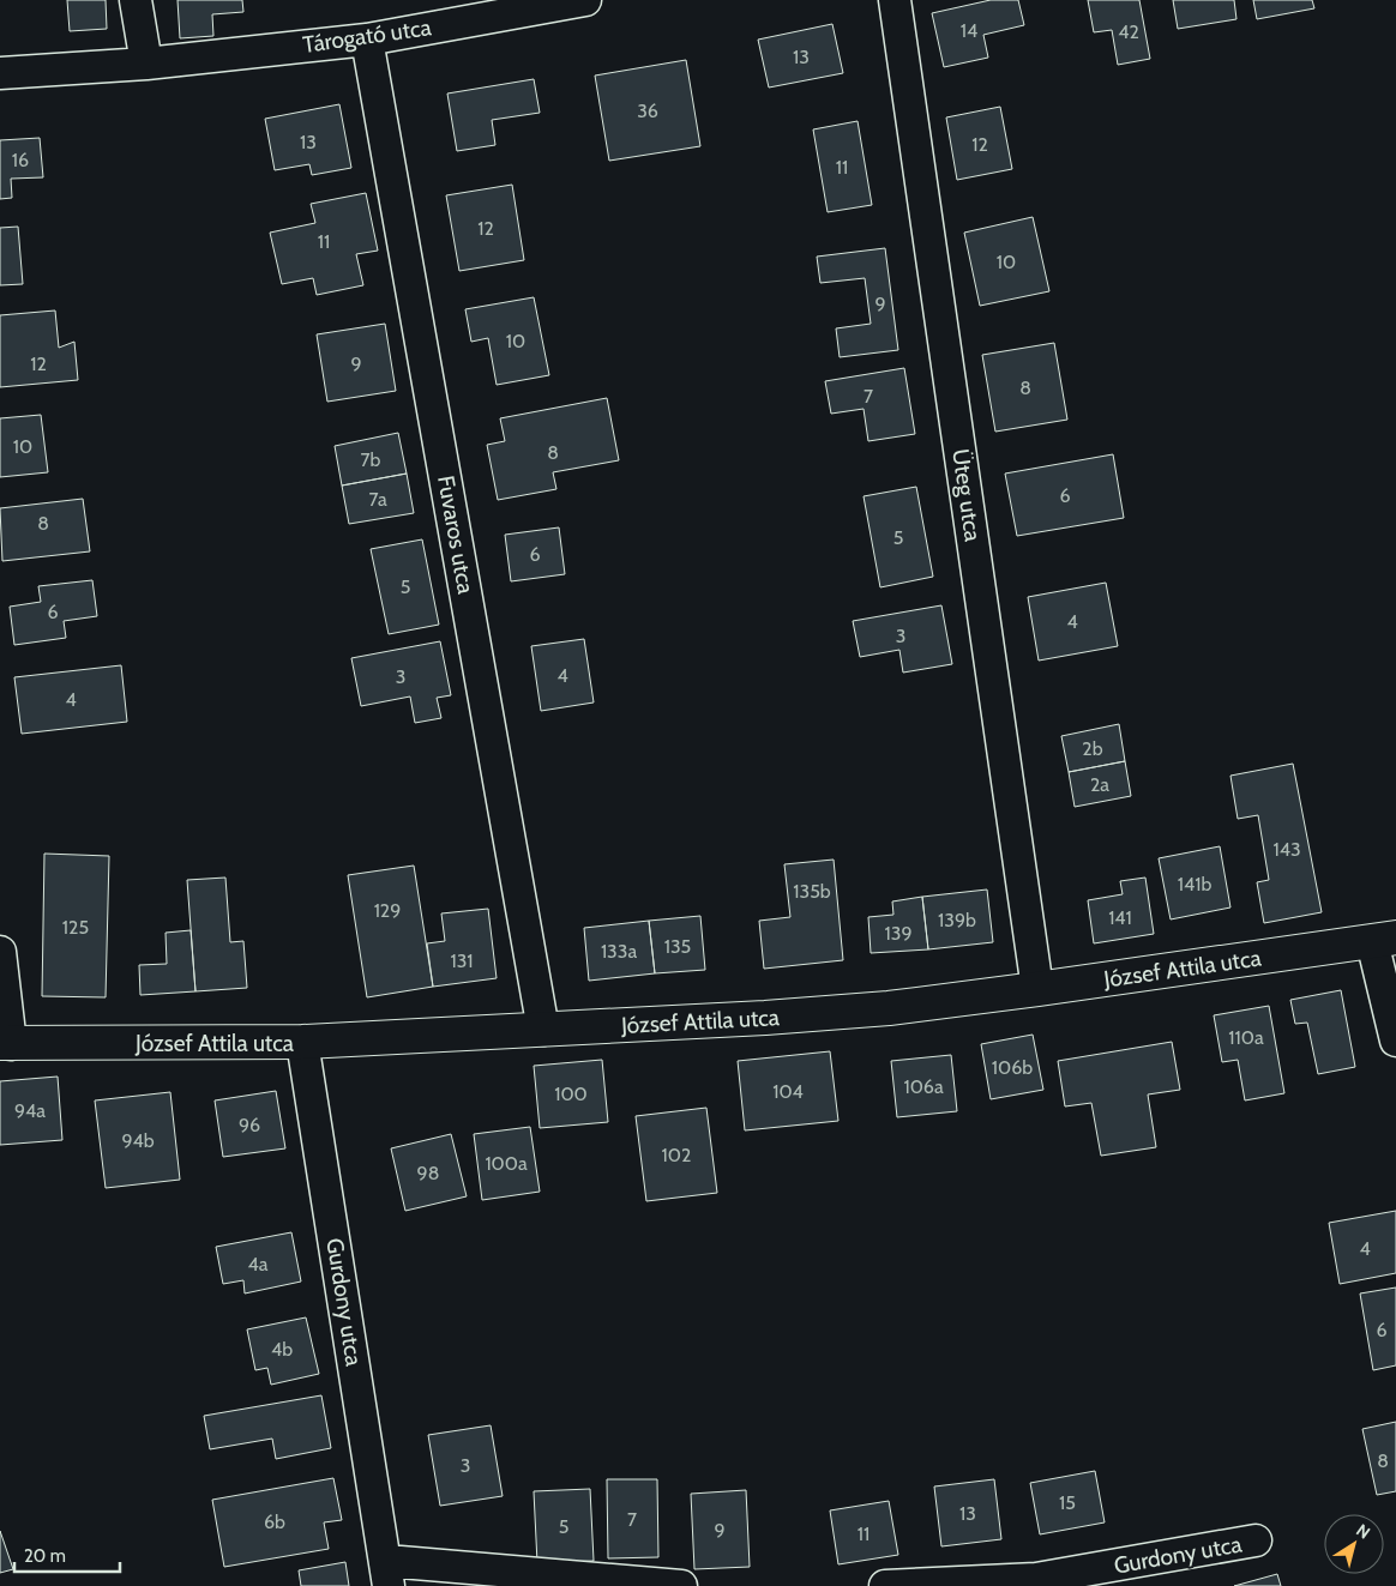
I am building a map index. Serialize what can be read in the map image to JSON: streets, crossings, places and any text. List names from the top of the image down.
{
  "streets": {
    "street": [
      "Tárogató utca",
      "Üteg utca",
      "Fuvaros utca",
      "József Attila utca",
      "Gurdony utca"
    ]
  },
  "crossings": [
    ["Tárogató utca", "Fuvaros utca"],
    ["Üteg utca", "József Attila utca"],
    ["Fuvaros utca", "József Attila utca"],
    ["József Attila utca", "Gurdony utca"]
  ],
  "house_numbers": [
    "14",
    "42",
    "13",
    "36",
    "13",
    "12",
    "16",
    "11",
    "12",
    "11",
    "10",
    "9",
    "10",
    "12",
    "9",
    "8",
    "7",
    "10",
    "8",
    "7b",
    "6",
    "7a",
    "8",
    "5",
    "6",
    "5",
    "6",
    "4",
    "3",
    "4",
    "3",
    "4",
    "2b",
    "2a",
    "143",
    "141b",
    "135b",
    "129",
    "141",
    "139b",
    "125",
    "139",
    "135",
    "133a",
    "131",
    "110a",
    "106b",
    "106a",
    "104",
    "100",
    "94a",
    "96",
    "94b",
    "102",
    "100a",
    "98",
    "4",
    "4a",
    "6",
    "4b",
    "8",
    "3",
    "15",
    "13",
    "7",
    "6b",
    "5",
    "9",
    "11"
  ],
  "scale_bar": "20 m",
  "north": "top right"
}
